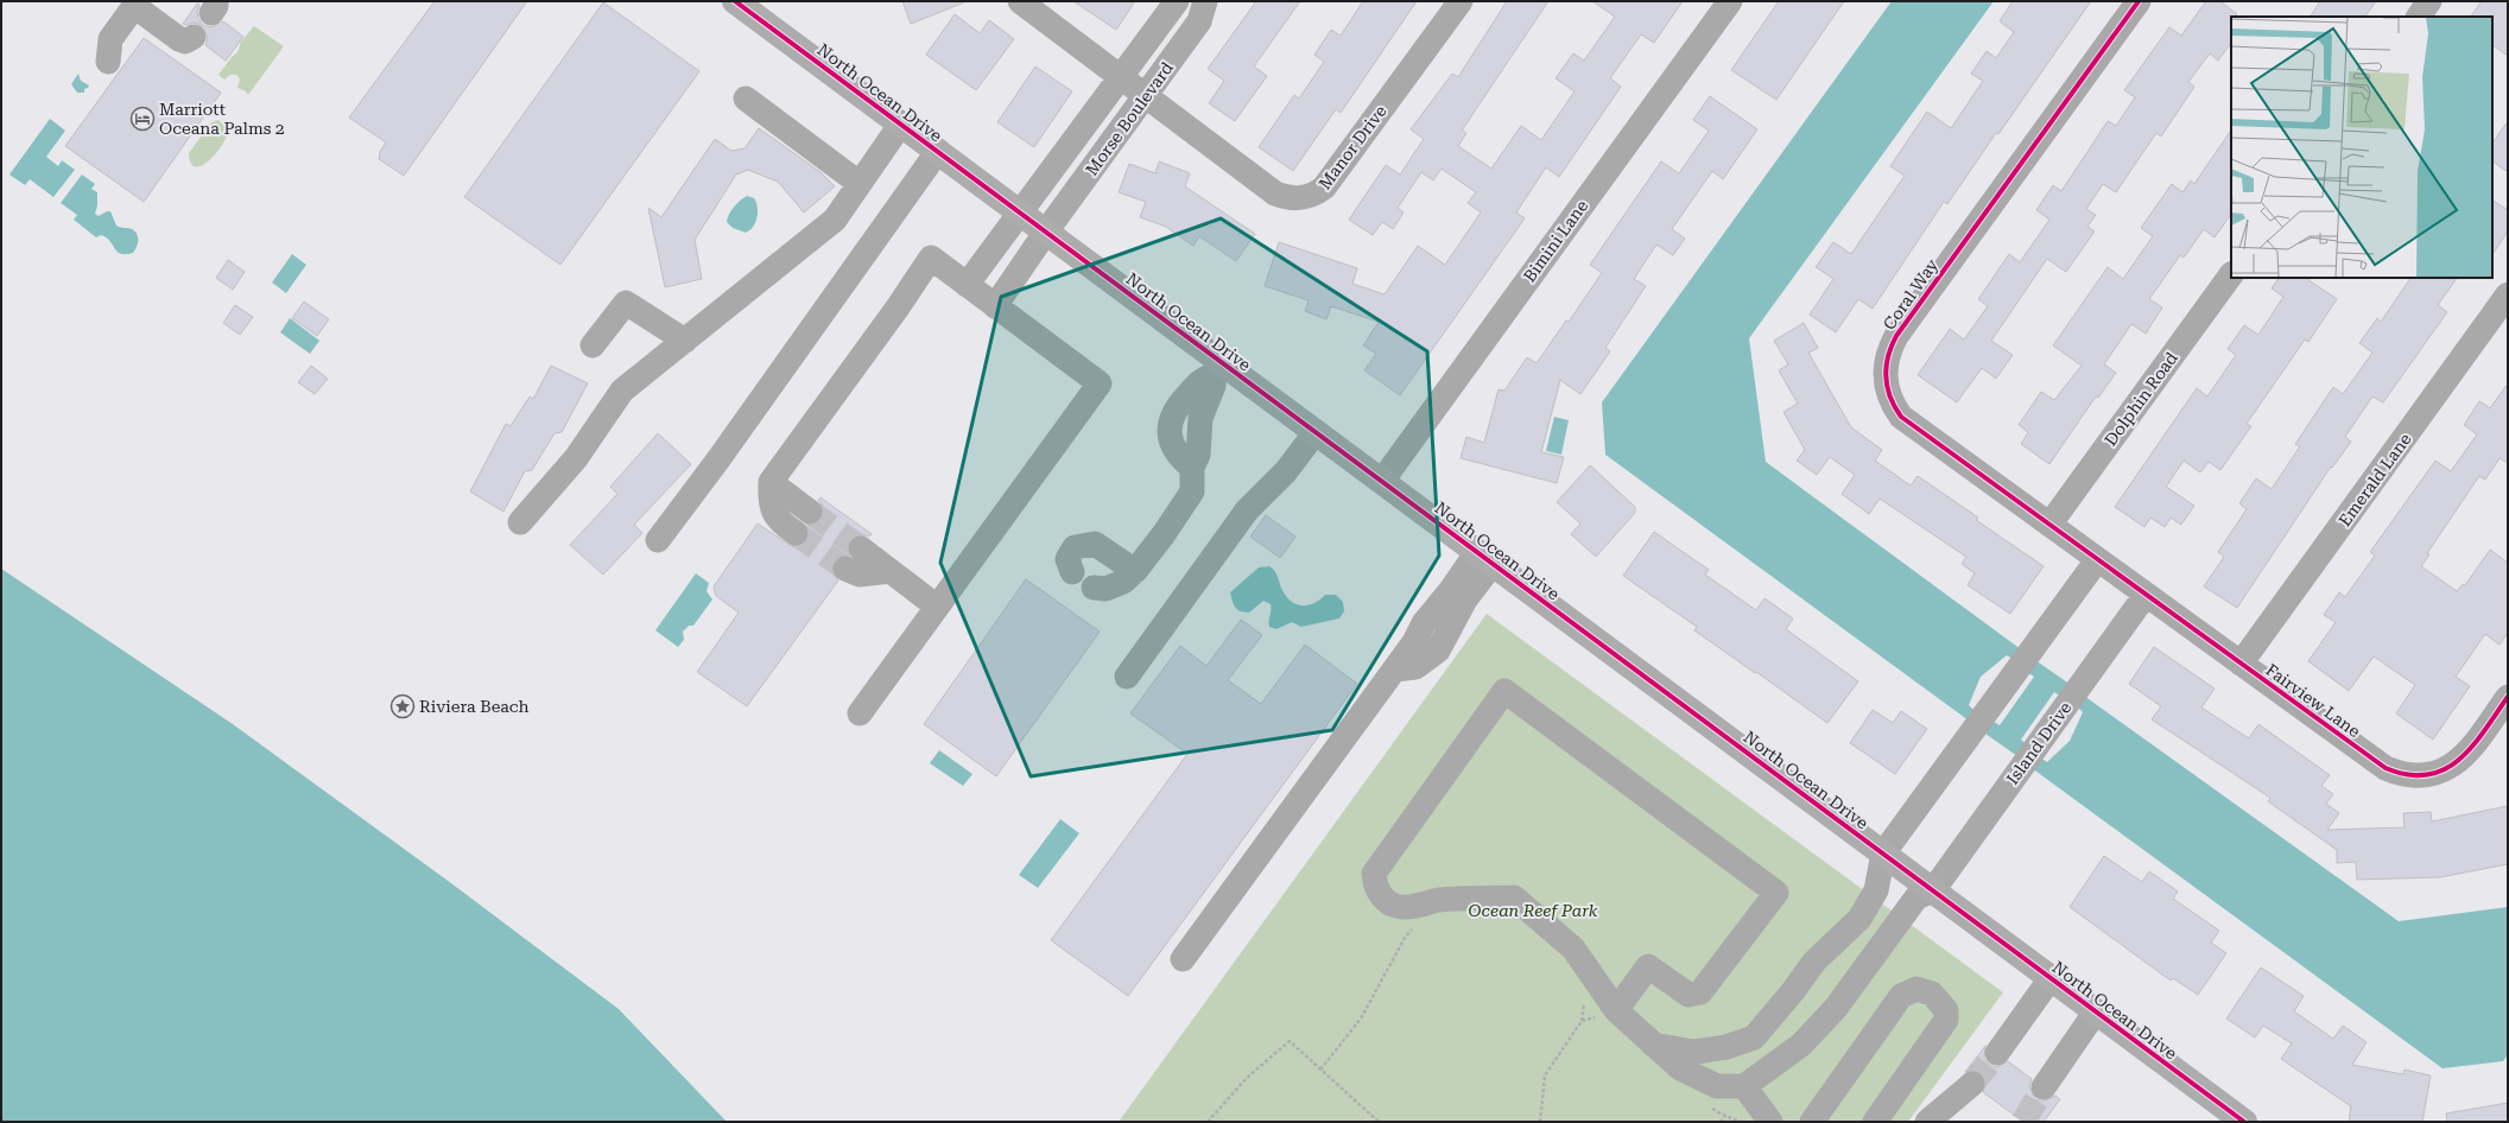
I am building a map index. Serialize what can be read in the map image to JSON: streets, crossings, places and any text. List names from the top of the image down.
{
  "streets": {
    "main road": ["North Ocean Drive"],
    "street": [
      "Morse Boulevard",
      "Manor Drive",
      "Bimini Lane",
      "Coral Way",
      "Dolphin Road",
      "Emerald Lane",
      "Fairview Lane",
      "Island Drive"
    ]
  },
  "crossings": [
    ["North Ocean Drive", "Morse Boulevard"],
    ["North Ocean Drive", "Bimini Lane"],
    ["North Ocean Drive", "Island Drive"],
    ["Morse Boulevard", "Manor Drive"],
    ["Coral Way", "Dolphin Road"],
    ["Coral Way", "Fairview Lane"],
    ["Emerald Lane", "Fairview Lane"],
    ["Fairview Lane", "Island Drive"]
  ],
  "parks": ["Ocean Reef Park"],
  "places": {
    "hotel": ["Marriott Oceana Palms 2"],
    "place": ["Riviera Beach"]
  }
}
